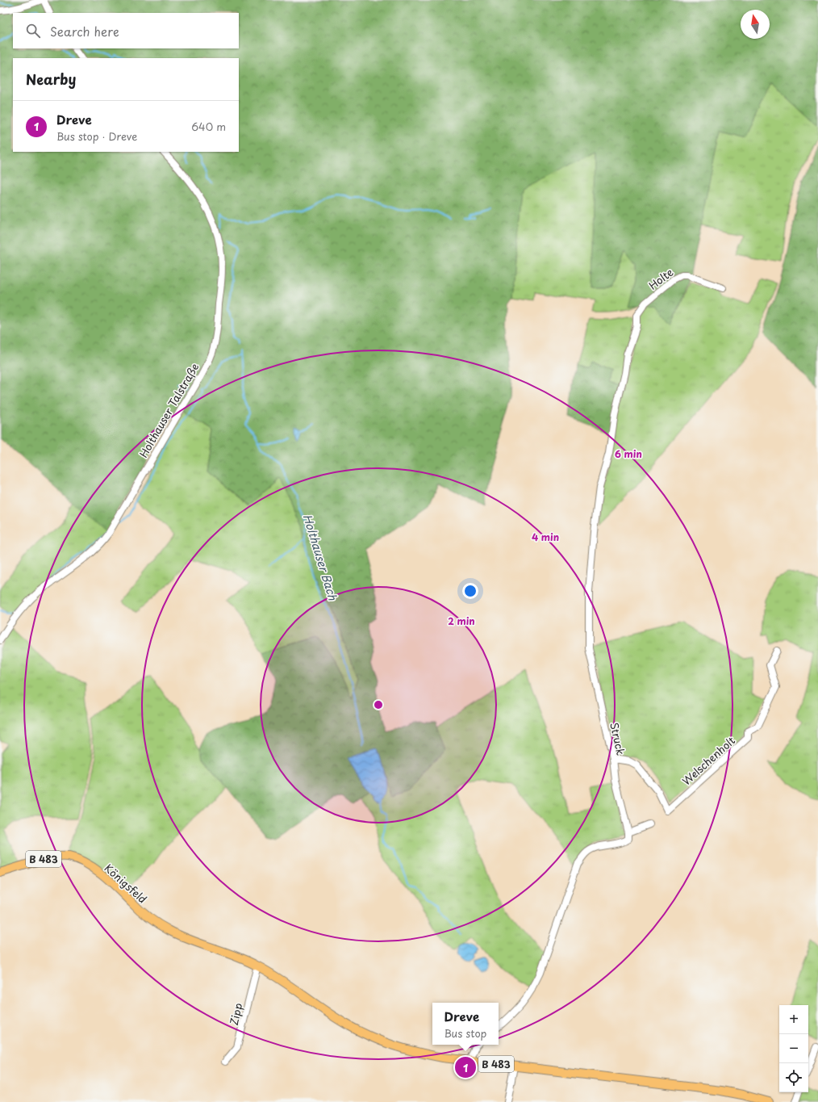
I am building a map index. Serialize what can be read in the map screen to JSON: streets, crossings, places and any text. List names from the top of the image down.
{
  "streets": {
    "main road": ["B 483", "Königsfeld"],
    "street": [
      "Holte",
      "Holthauser Talstraße",
      "Struck",
      "Welschenholt",
      "Zipp"
    ]
  },
  "crossings": [
    ["Holte", "Struck"],
    ["Struck", "Welschenholt"],
    ["B 483", "Königsfeld"],
    ["B 483", "Zipp"],
    ["Königsfeld", "Zipp"]
  ],
  "water": ["Holthauser Bach"],
  "north": "top",
  "page": {
    "search": "Search here",
    "heading": "Nearby",
    "list": [
      {
        "mark": "1",
        "name": "Dreve",
        "note": "Bus stop · Dreve",
        "value": "640 m"
      }
    ],
    "popup": ["Dreve", "Bus stop"],
    "map_buttons": ["+", "−"],
    "pins": "1"
  },
  "rings": ["6 min", "4 min", "2 min"]
}
